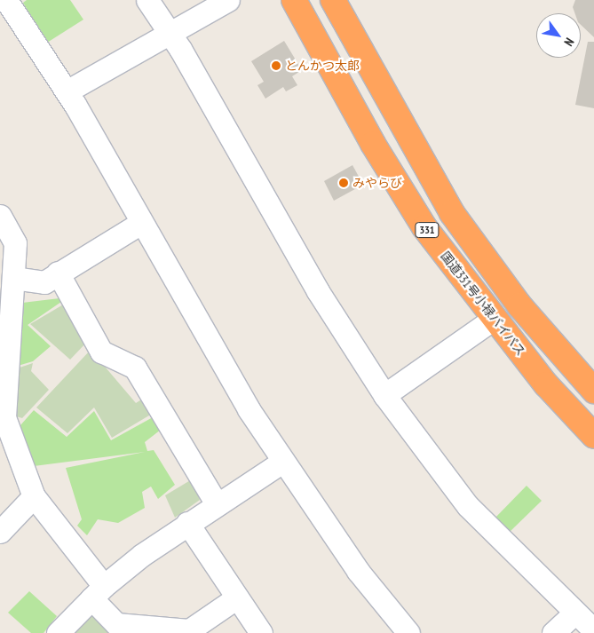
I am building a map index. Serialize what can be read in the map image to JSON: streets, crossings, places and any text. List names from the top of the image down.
{
  "streets": {
    "highway": ["331", "国道331号小禄バイパス"]
  },
  "places": ["とんかつ太郎", "みやらび"],
  "north": "bottom right"
}
